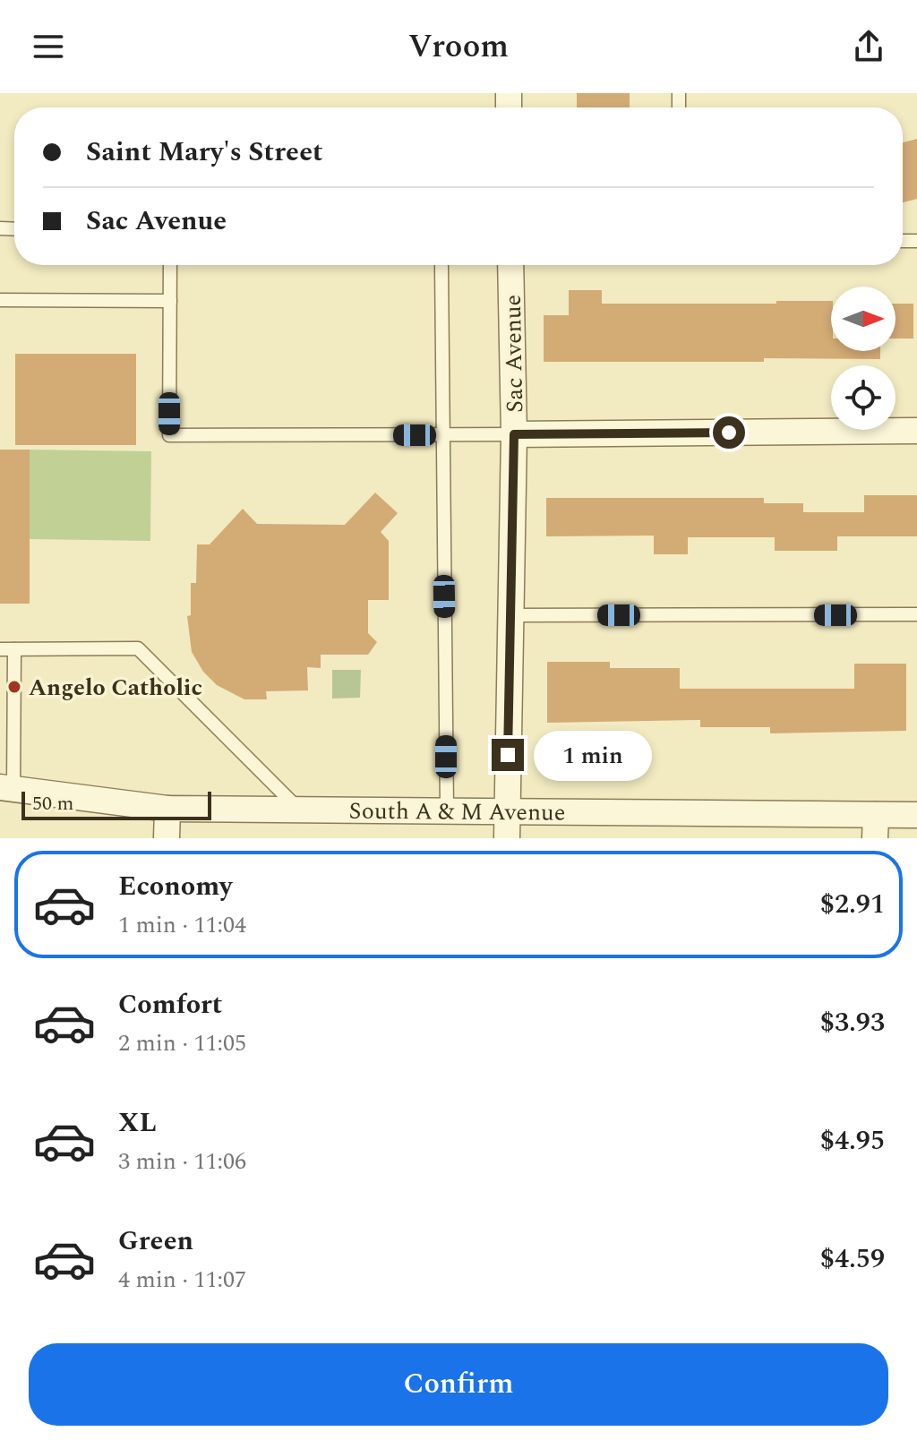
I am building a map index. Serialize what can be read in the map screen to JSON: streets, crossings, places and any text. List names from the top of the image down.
{
  "streets": {
    "street": ["Sac Avenue", "South A & M Avenue"]
  },
  "crossings": [
    ["Sac Avenue", "South A & M Avenue"]
  ],
  "places": ["Angelo Catholic"],
  "scale_bar": "50 m",
  "north": "right",
  "page": {
    "header": "Vroom",
    "banner": ["Saint Mary's Street", "Sac Avenue"],
    "bubble": "1 min",
    "scale": "50 m",
    "list": [
      {
        "name": "Economy",
        "note": "1 min · 11:04",
        "value": "$2.91"
      },
      {
        "name": "Comfort",
        "note": "2 min · 11:05",
        "value": "$3.93"
      },
      {
        "name": "XL",
        "note": "3 min · 11:06",
        "value": "$4.95"
      },
      {
        "name": "Green",
        "note": "4 min · 11:07",
        "value": "$4.59"
      }
    ],
    "buttons": "Confirm"
  }
}
